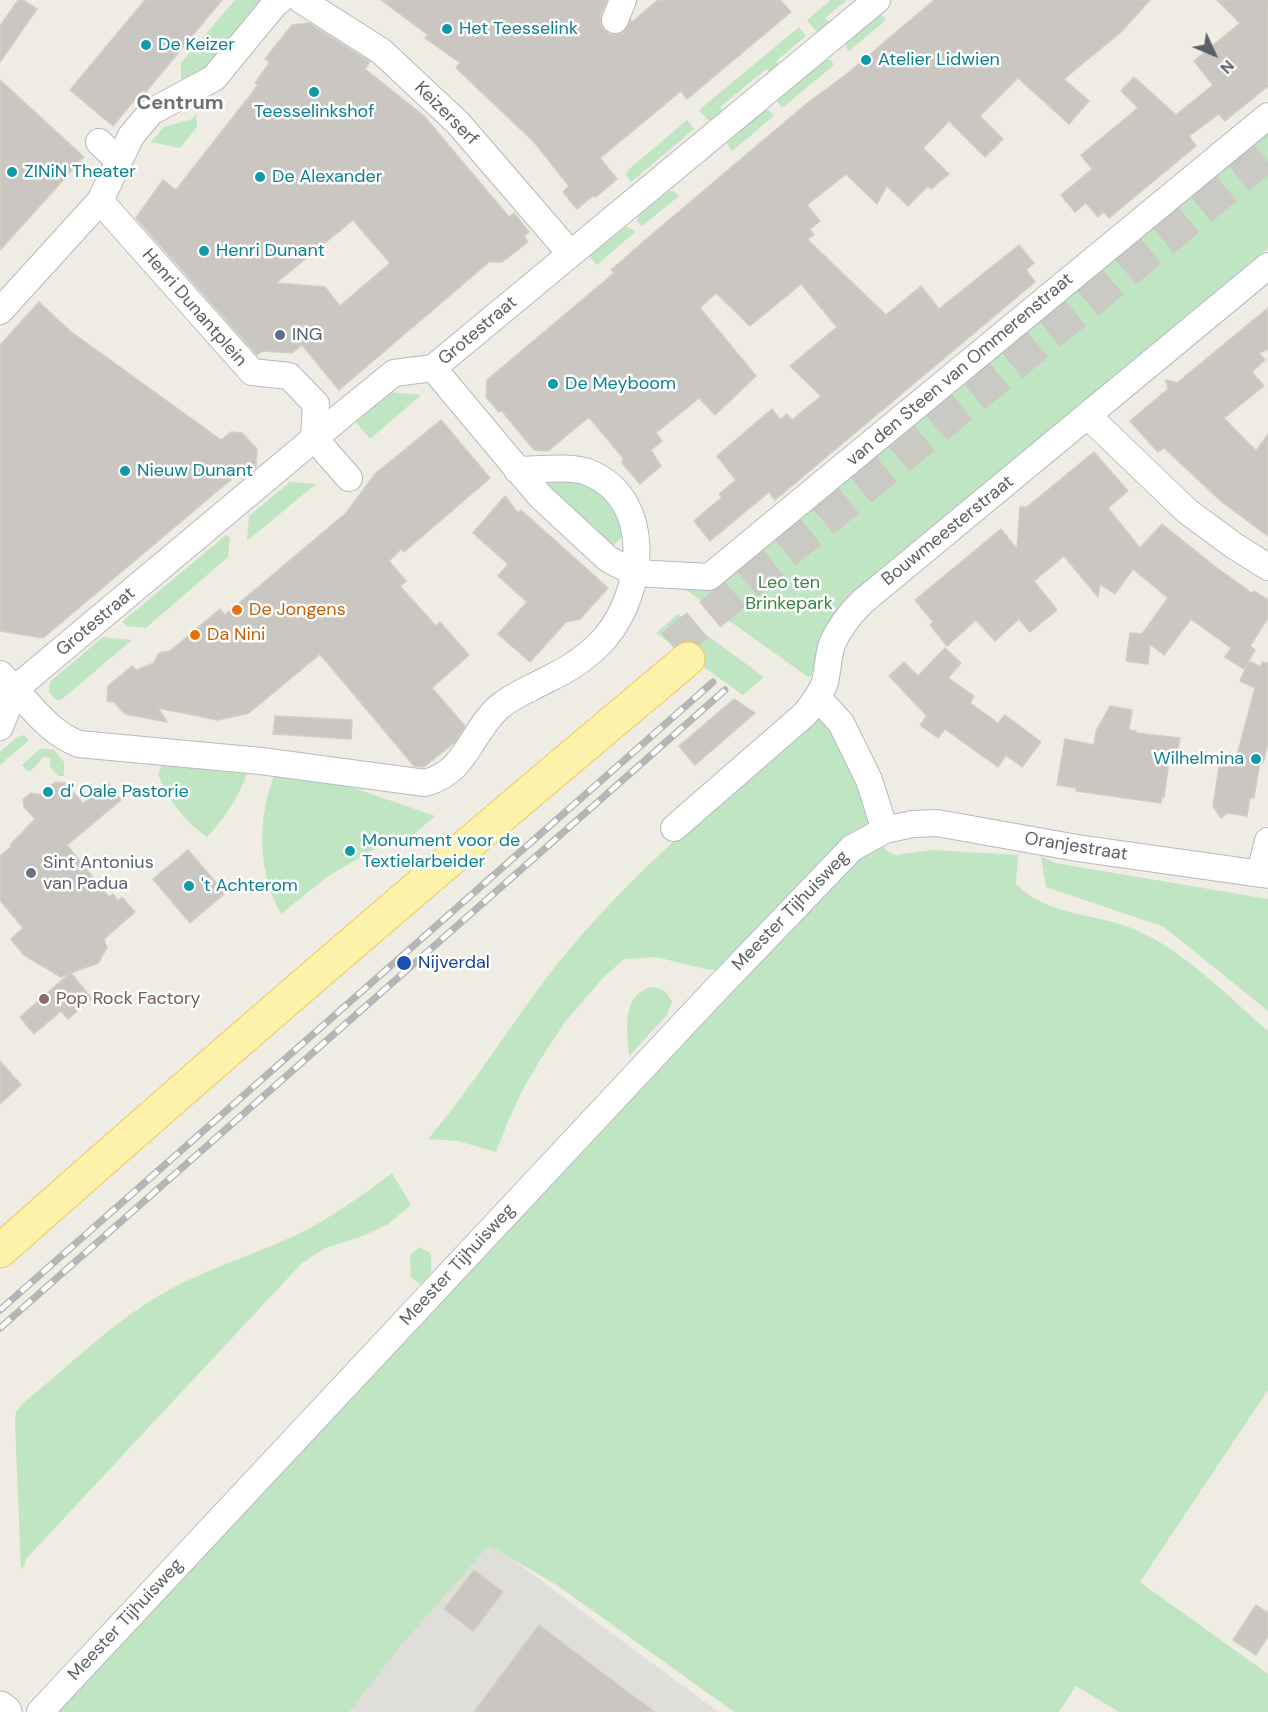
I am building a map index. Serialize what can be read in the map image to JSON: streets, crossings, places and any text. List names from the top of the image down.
{
  "streets": {
    "street": [
      "Keizerserf",
      "Henri Dunantplein",
      "Grotestraat",
      "van den Steen van Ommerenstraat",
      "Bouwmeesterstraat",
      "Oranjestraat",
      "Meester Tijhuisweg"
    ]
  },
  "crossings": [
    ["Keizerserf", "Grotestraat"],
    ["Henri Dunantplein", "Grotestraat"],
    ["Oranjestraat", "Meester Tijhuisweg"]
  ],
  "districts": ["Centrum"],
  "parks": ["Leo ten Brinkepark"],
  "places": [
    "Het Teesselink",
    "De Keizer",
    "Atelier Lidwien",
    "Teesselinkshof",
    "ZINiN Theater",
    "De Alexander",
    "Henri Dunant",
    "ING",
    "De Meyboom",
    "Nieuw Dunant",
    "De Jongens",
    "Da Nini",
    "Wilhelmina",
    "d' Oale Pastorie",
    "Monument voor de Textielarbeider",
    "Sint Antonius van Padua",
    "'t Achterom",
    "Nijverdal",
    "Pop Rock Factory"
  ],
  "north": "bottom right"
}
